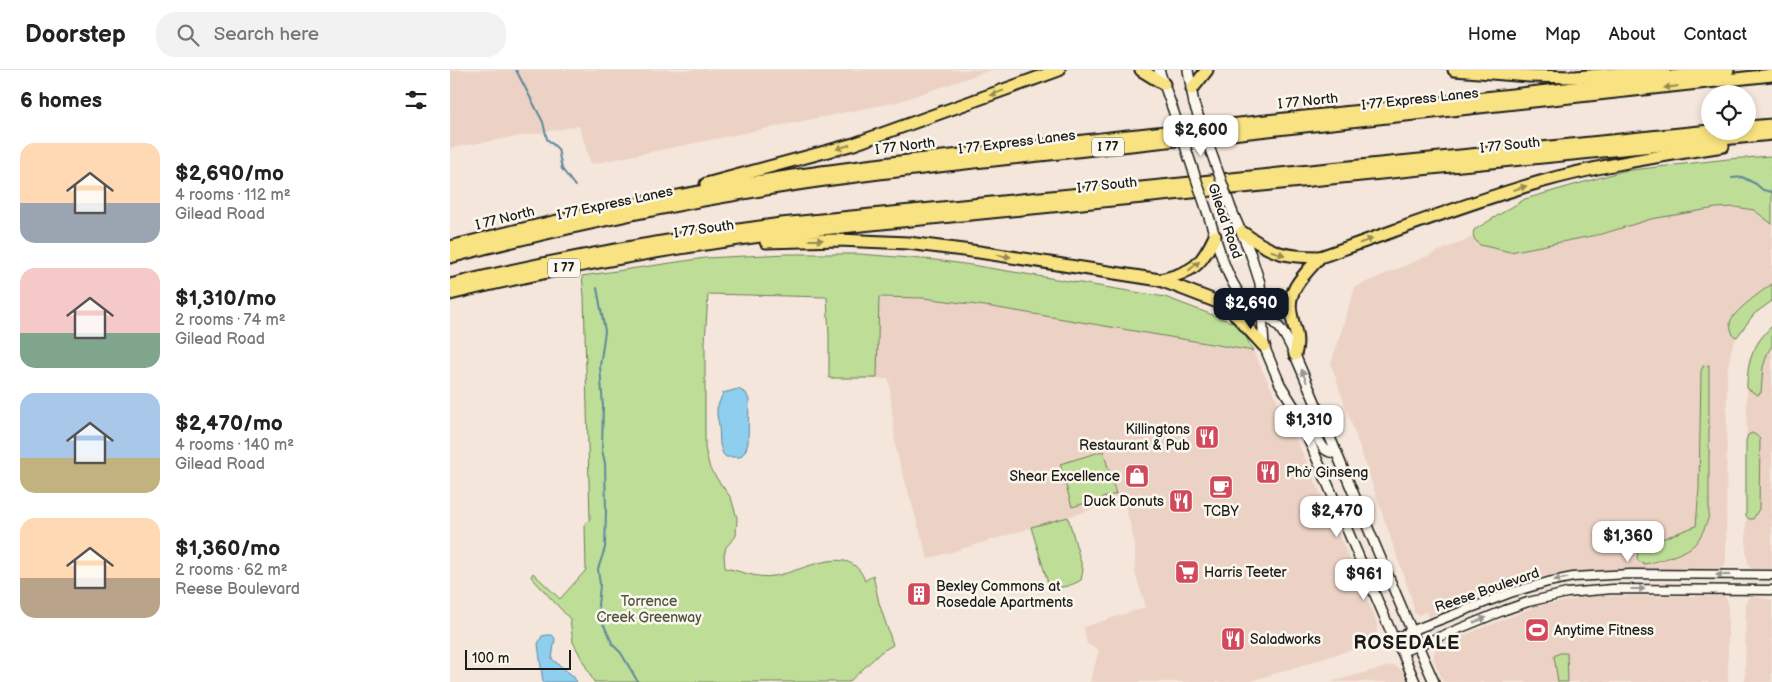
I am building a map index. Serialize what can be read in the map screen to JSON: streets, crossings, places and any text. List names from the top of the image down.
{
  "streets": {
    "highway": [
      "I 77 Express Lanes",
      "I 77 North",
      "I 77 South",
      "I 77"
    ],
    "main road": ["Gilead Road"],
    "street": ["Reese Boulevard"]
  },
  "crossings": [
    ["Gilead Road", "Reese Boulevard"]
  ],
  "districts": ["ROSEDALE"],
  "parks": ["Torrence Creek Greenway"],
  "places": {
    "restaurant": [
      "Killingtons Restaurant & Pub",
      "Phở Ginseng",
      "Duck Donuts",
      "Saladworks"
    ],
    "shop": ["Shear Excellence"],
    "cafe": ["TCBY"],
    "supermarket": ["Harris Teeter"],
    "building": ["Bexley Commons at Rosedale Apartments"],
    "sports": ["Anytime Fitness"]
  },
  "scale_bar": "100 m",
  "page": {
    "header": "Doorstep",
    "search": "Search here",
    "nav": [
      "Home",
      "Map",
      "About",
      "Contact"
    ],
    "heading": "6 homes",
    "price": [
      "$2,600",
      "$2,690",
      "$1,310",
      "$2,470",
      "$1,360",
      "$961"
    ],
    "list": [
      {
        "name": "$2,690/mo",
        "note": "4 rooms · 112 m² · Gilead Road"
      },
      {
        "name": "$1,310/mo",
        "note": "2 rooms · 74 m² · Gilead Road"
      },
      {
        "name": "$2,470/mo",
        "note": "4 rooms · 140 m² · Gilead Road"
      },
      {
        "name": "$1,360/mo",
        "note": "2 rooms · 62 m² · Reese Boulevard"
      }
    ],
    "scale": "100 m"
  }
}
